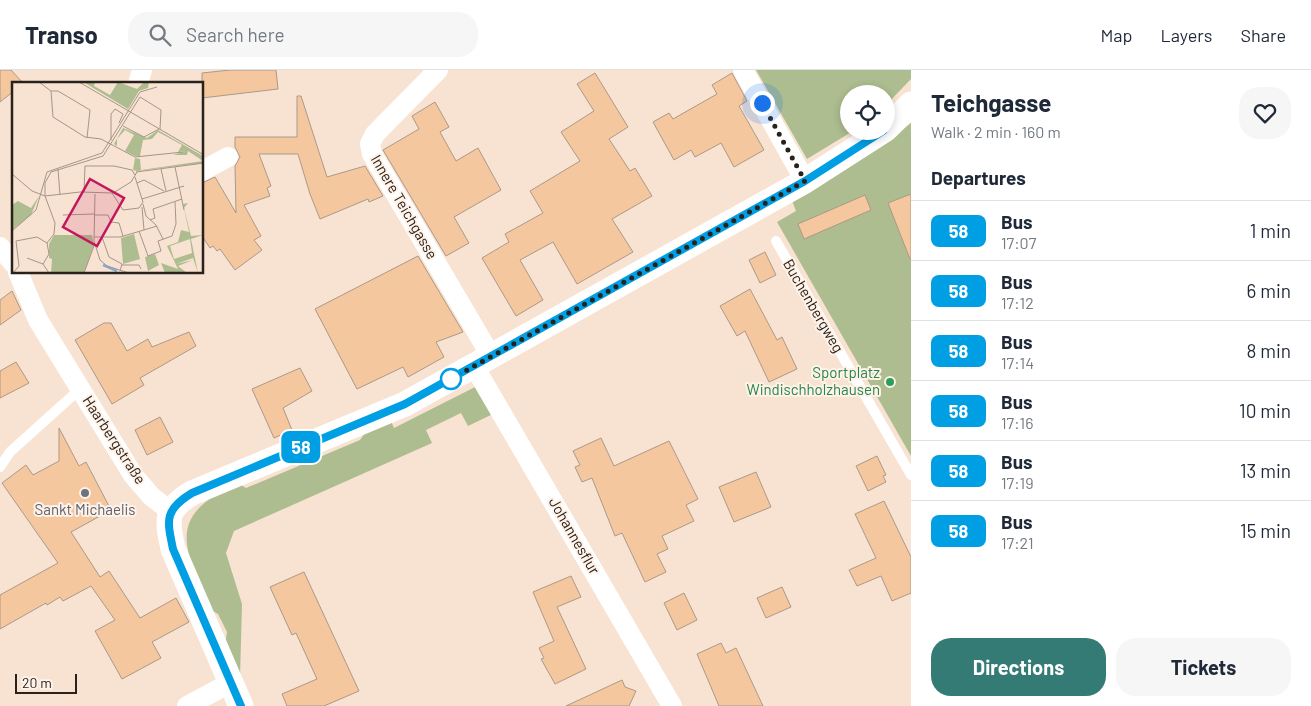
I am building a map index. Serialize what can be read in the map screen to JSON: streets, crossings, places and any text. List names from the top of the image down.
{
  "streets": {
    "street": ["Innere Teichgasse", "Haarbergstraße", "Johannesflur"],
    "lane": ["Buchenbergweg"]
  },
  "crossings": [
    ["Innere Teichgasse", "Johannesflur"]
  ],
  "places": ["Sportplatz Windischholzhausen", "Sankt Michaelis"],
  "lines": ["bus line 58"],
  "scale_bar": "20 m",
  "page": {
    "header": "Transo",
    "search": "Search here",
    "nav": ["Map", "Layers", "Share"],
    "on_map": "58",
    "heading": [
      ["Teichgasse", "Walk · 2 min · 160 m"],
      "Departures"
    ],
    "list": [
      {
        "mark": "58",
        "name": "Bus",
        "note": "17:07",
        "value": "1 min"
      },
      {
        "mark": "58",
        "name": "Bus",
        "note": "17:12",
        "value": "6 min"
      },
      {
        "mark": "58",
        "name": "Bus",
        "note": "17:14",
        "value": "8 min"
      },
      {
        "mark": "58",
        "name": "Bus",
        "note": "17:16",
        "value": "10 min"
      },
      {
        "mark": "58",
        "name": "Bus",
        "note": "17:19",
        "value": "13 min"
      },
      {
        "mark": "58",
        "name": "Bus",
        "note": "17:21",
        "value": "15 min"
      }
    ],
    "buttons": ["Directions", "Tickets"],
    "scale": "20 m"
  }
}
